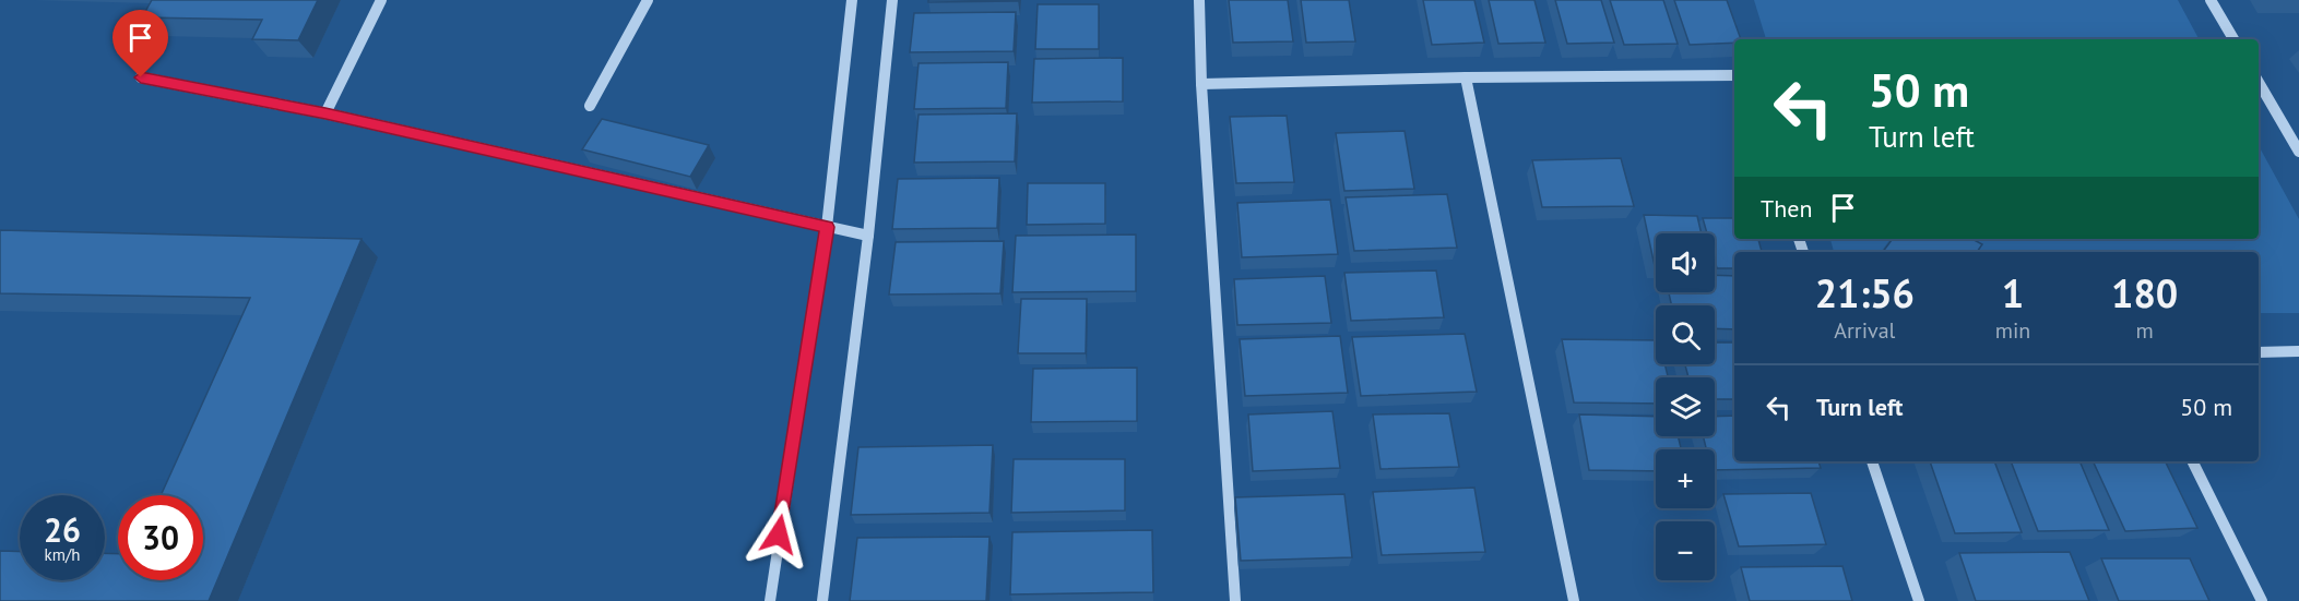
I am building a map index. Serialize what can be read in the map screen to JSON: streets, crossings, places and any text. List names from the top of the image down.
{
  "page": {
    "turn": ["50 m", "Turn left"],
    "then": "Then",
    "map_buttons": ["+", "−"],
    "eta": [
      "21:56",
      "Arrival",
      "1",
      "min",
      "180",
      "m"
    ],
    "list": [
      {
        "name": "Turn left",
        "value": "50 m"
      }
    ],
    "speed": "26 km/h",
    "limit": "30"
  }
}
